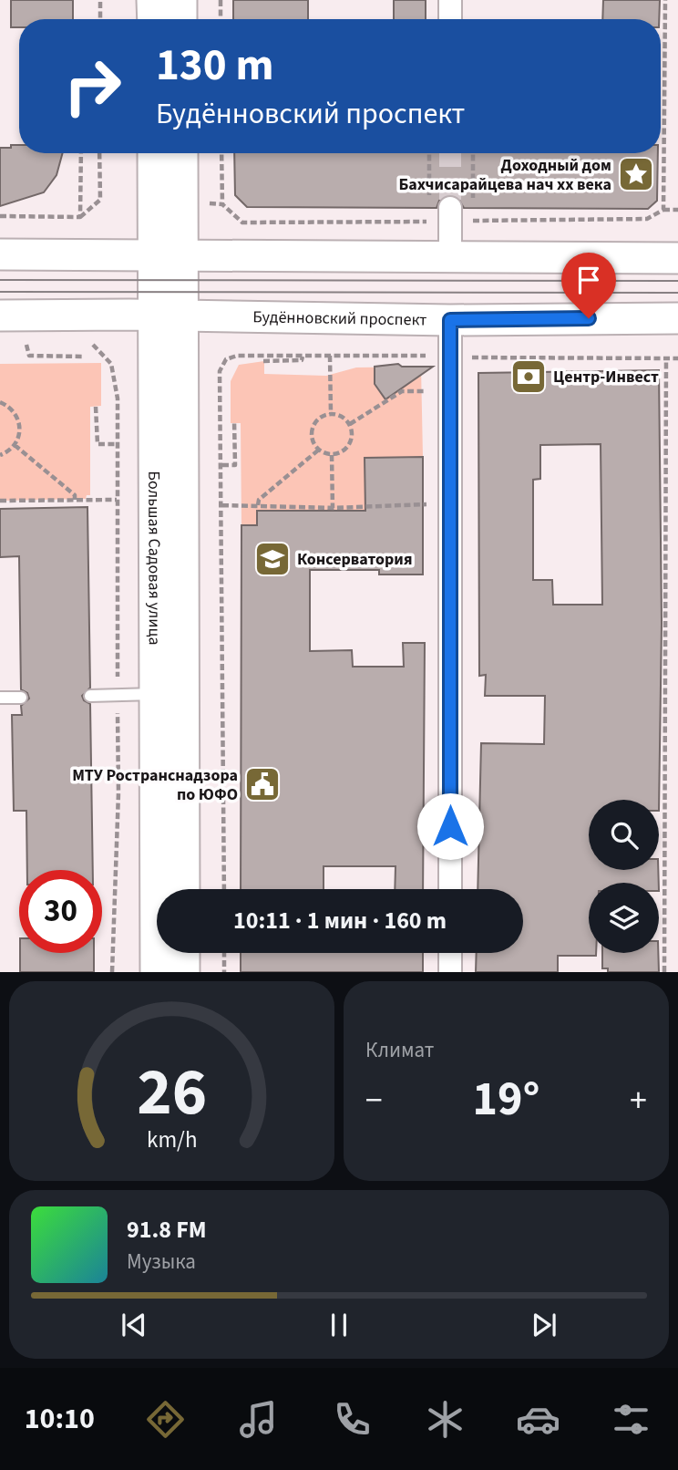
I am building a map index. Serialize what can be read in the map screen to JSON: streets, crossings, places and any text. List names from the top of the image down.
{
  "streets": {
    "main road": ["Будённовский проспект", "Большая Садовая улица"]
  },
  "crossings": [
    ["Будённовский проспект", "Большая Садовая улица"]
  ],
  "places": {
    "place": ["Доходный дом Бахчисарайцева нач xx века"],
    "bank": ["Центр-Инвест"],
    "school or university": ["Консерватория"],
    "public building": ["МТУ Ространснадзора по ЮФО"]
  },
  "page": {
    "turn": ["130 m", "Будённовский проспект"],
    "limit": "30",
    "trip": "10:11 · 1 мин · 160 m",
    "tile": "Климат",
    "heat": ["−", "19°", "+"],
    "song": ["91.8 FM", "Музыка"],
    "tabs": "10:10",
    "gauge": ["26", "km/h"]
  }
}
